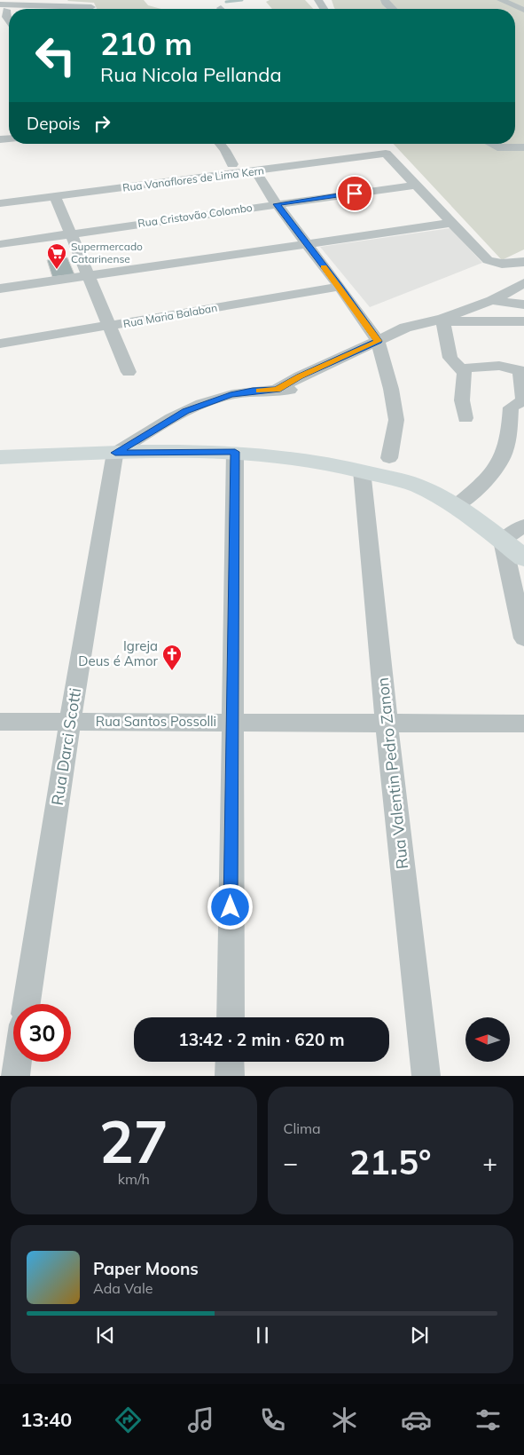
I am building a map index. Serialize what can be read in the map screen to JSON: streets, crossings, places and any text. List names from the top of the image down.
{
  "streets": {
    "street": [
      "Rua Vanaflores de Lima Kern",
      "Rua Cristovão Colombo",
      "Rua Maria Balaban",
      "Rua Santos Possolli",
      "Rua Darci Scotti",
      "Rua Valentin Pedro Zanon"
    ]
  },
  "crossings": [
    ["Rua Vanaflores de Lima Kern", "Rua Cristovão Colombo"],
    ["Rua Santos Possolli", "Rua Darci Scotti"],
    ["Rua Santos Possolli", "Rua Valentin Pedro Zanon"]
  ],
  "places": {
    "supermarket": ["Supermercado Catarinense"],
    "church": ["Igreja Deus é Amor"]
  },
  "north": "left",
  "page": {
    "turn": ["210 m", "Rua Nicola Pellanda"],
    "then": "Depois",
    "limit": "30",
    "trip": "13:42 · 2 min · 620 m",
    "tile": [
      ["27", "km/h"],
      "Clima"
    ],
    "heat": ["−", "21.5°", "+"],
    "song": ["Paper Moons", "Ada Vale"],
    "tabs": "13:40"
  }
}
